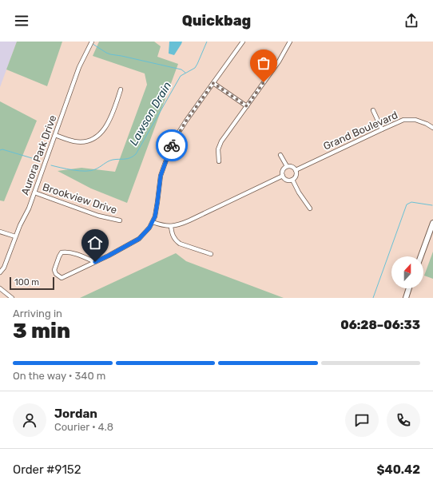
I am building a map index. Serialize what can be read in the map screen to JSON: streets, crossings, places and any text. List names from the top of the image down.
{
  "streets": {
    "street": ["Grand Boulevard", "Aurora Park Drive", "Brookview Drive"]
  },
  "crossings": [
    ["Aurora Park Drive", "Brookview Drive"]
  ],
  "water": ["Lawson Drain"],
  "scale_bar": "100 m",
  "north": "top",
  "page": {
    "header": "Quickbag",
    "scale": "100 m",
    "heading": ["3 min", "Arriving in", "06:28–06:33"],
    "panel": [
      "Jordan",
      "Courier · 4.8",
      "Order #9152",
      "$40.42"
    ],
    "bar": "On the way · 340 m"
  }
}
